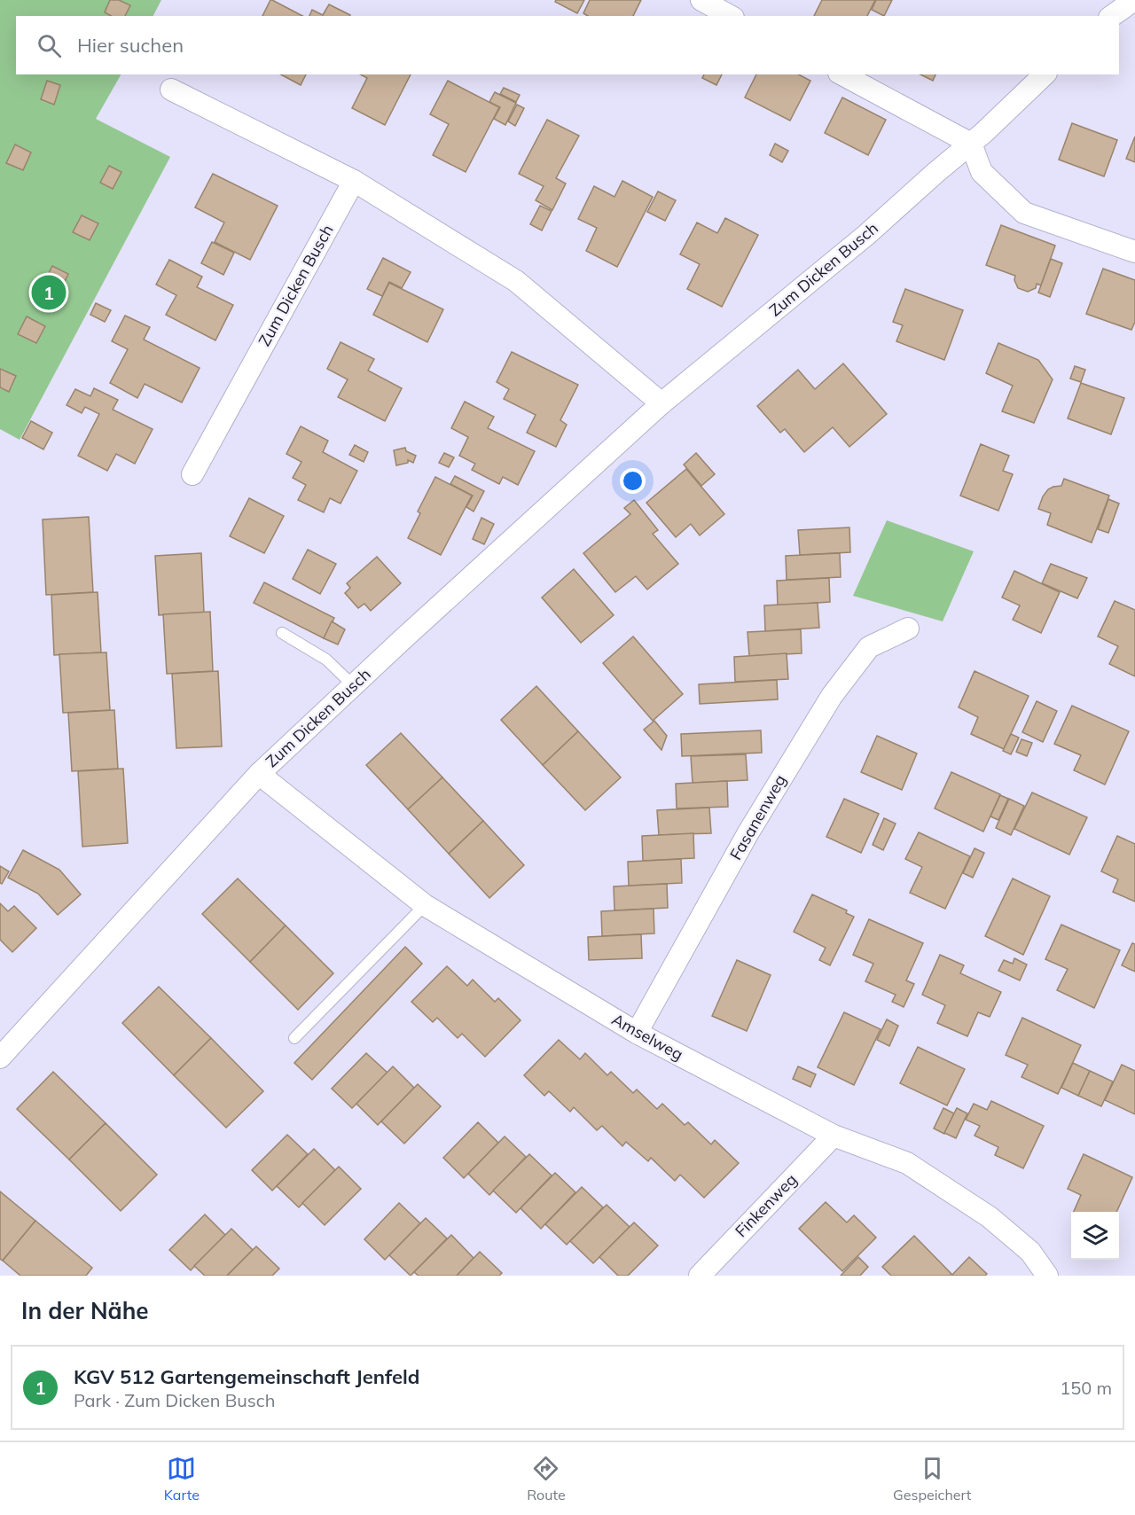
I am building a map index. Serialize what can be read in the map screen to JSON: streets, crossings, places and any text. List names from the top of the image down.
{
  "streets": {
    "street": [
      "Zum Dicken Busch",
      "Fasanenweg",
      "Amselweg",
      "Finkenweg"
    ]
  },
  "crossings": [
    ["Zum Dicken Busch", "Amselweg"],
    ["Fasanenweg", "Amselweg"],
    ["Amselweg", "Finkenweg"]
  ],
  "page": {
    "search": "Hier suchen",
    "pins": "1",
    "heading": "In der Nähe",
    "list": [
      {
        "mark": "1",
        "name": "KGV 512 Gartengemeinschaft Jenfeld",
        "note": "Park · Zum Dicken Busch",
        "value": "150 m"
      }
    ],
    "nav": ["Karte", "Route", "Gespeichert"]
  }
}
